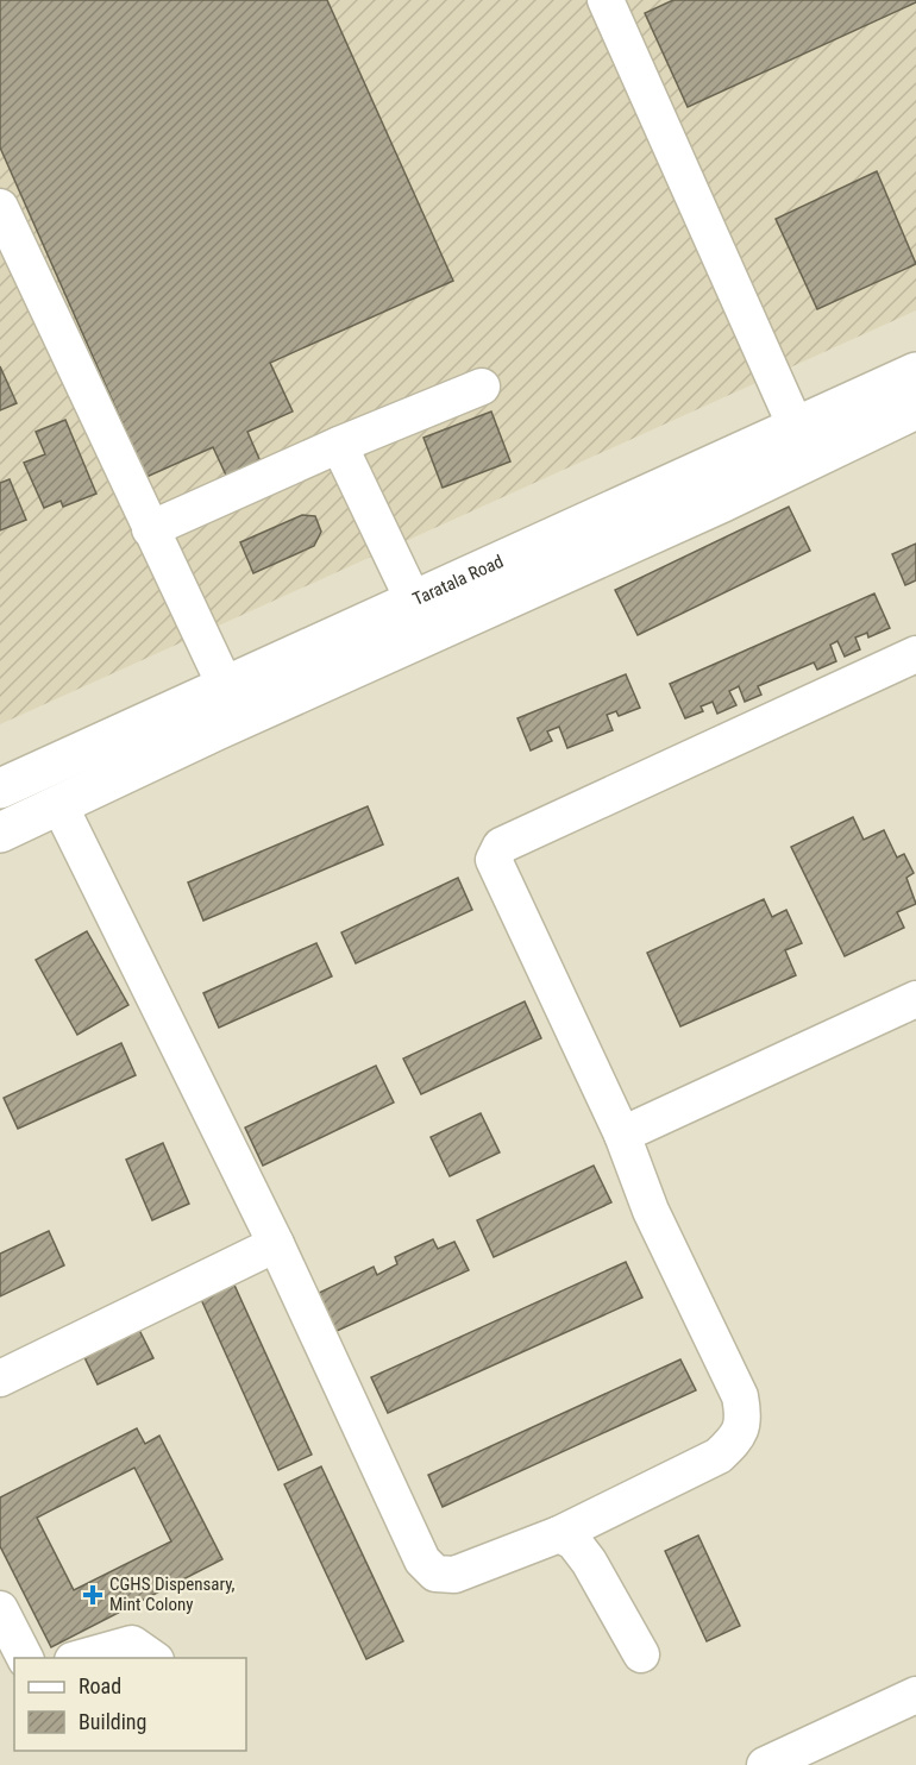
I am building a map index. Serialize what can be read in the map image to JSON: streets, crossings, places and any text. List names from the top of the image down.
{
  "streets": {
    "main road": ["Taratala Road"]
  },
  "places": {
    "health": ["CGHS Dispensary, Mint Colony"]
  },
  "legend": ["Road", "Building"]
}
